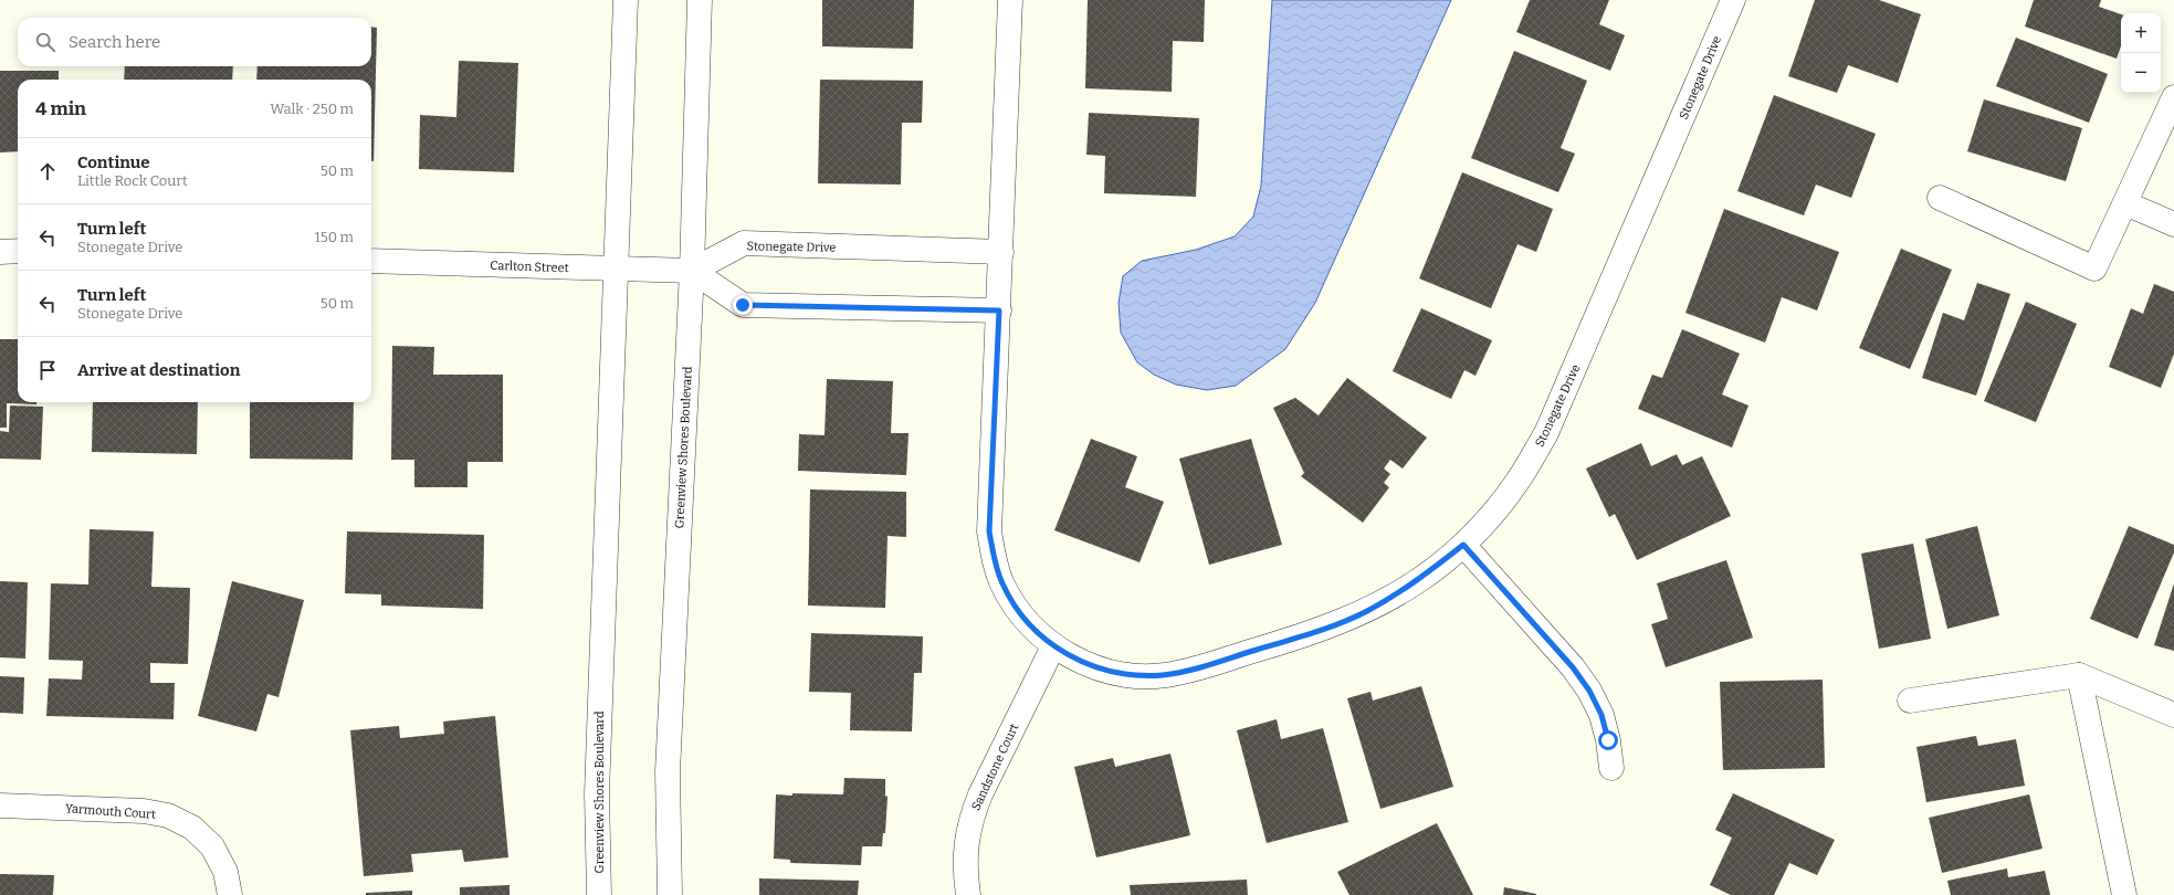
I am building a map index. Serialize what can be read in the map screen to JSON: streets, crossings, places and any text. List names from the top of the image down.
{
  "streets": {
    "street": [
      "Stonegate Drive",
      "Carlton Street",
      "Greenview Shores Boulevard",
      "Sandstone Court",
      "Yarmouth Court"
    ]
  },
  "crossings": [
    ["Stonegate Drive", "Carlton Street"],
    ["Stonegate Drive", "Greenview Shores Boulevard"],
    ["Stonegate Drive", "Sandstone Court"],
    ["Carlton Street", "Greenview Shores Boulevard"]
  ],
  "page": {
    "map_buttons": ["+", "−"],
    "search": "Search here",
    "heading": ["4 min", "Walk · 250 m"],
    "list": [
      ["Continue", "Little Rock Court", "50 m"],
      ["Turn left", "Stonegate Drive", "150 m"],
      ["Turn left", "Stonegate Drive", "50 m"],
      "Arrive at destination"
    ]
  }
}
